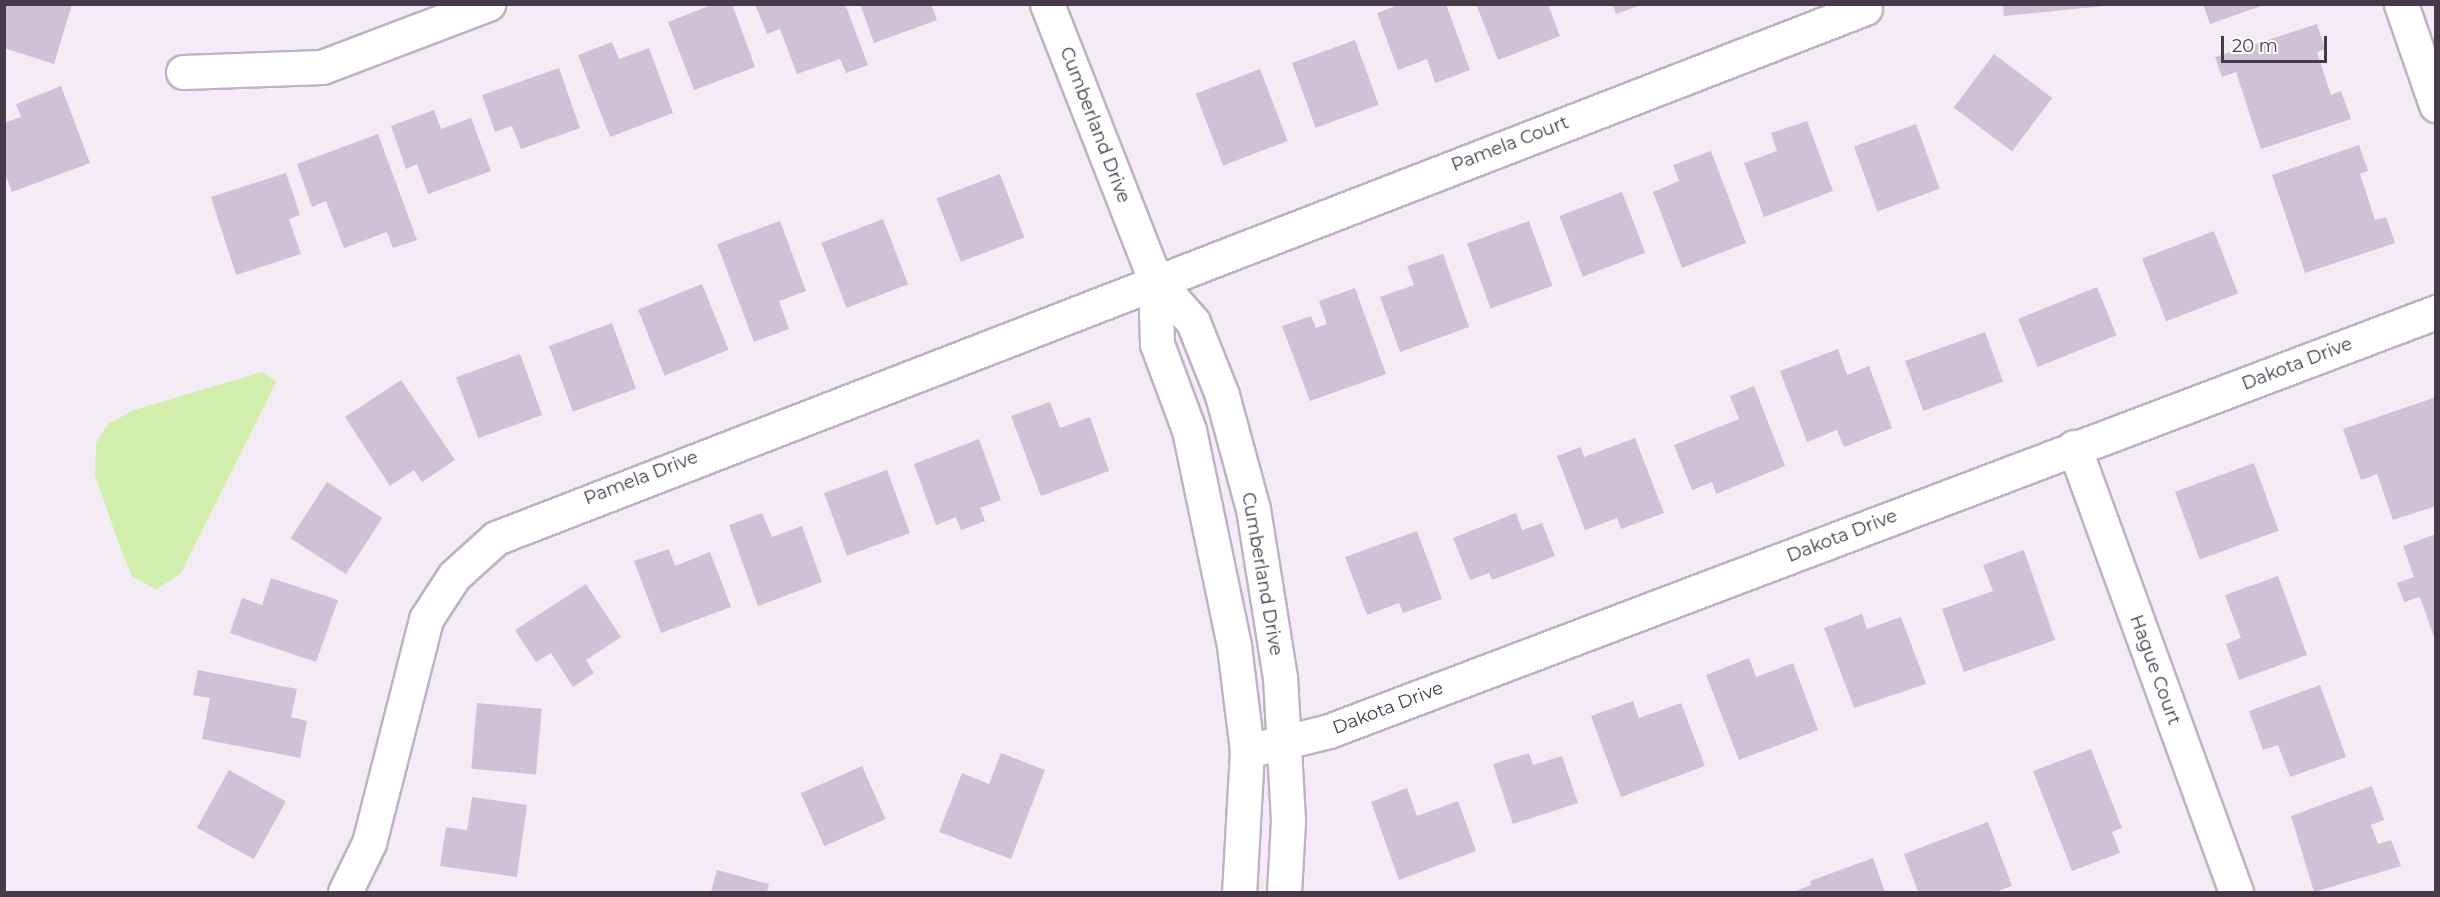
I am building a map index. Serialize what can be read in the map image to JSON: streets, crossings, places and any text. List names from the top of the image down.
{
  "streets": {
    "street": [
      "Cumberland Drive",
      "Pamela Court",
      "Dakota Drive",
      "Pamela Drive",
      "Hague Court"
    ]
  },
  "crossings": [
    ["Cumberland Drive", "Pamela Court"],
    ["Cumberland Drive", "Dakota Drive"],
    ["Cumberland Drive", "Pamela Drive"],
    ["Pamela Court", "Pamela Drive"],
    ["Dakota Drive", "Hague Court"]
  ],
  "scale_bar": "20 m"
}
